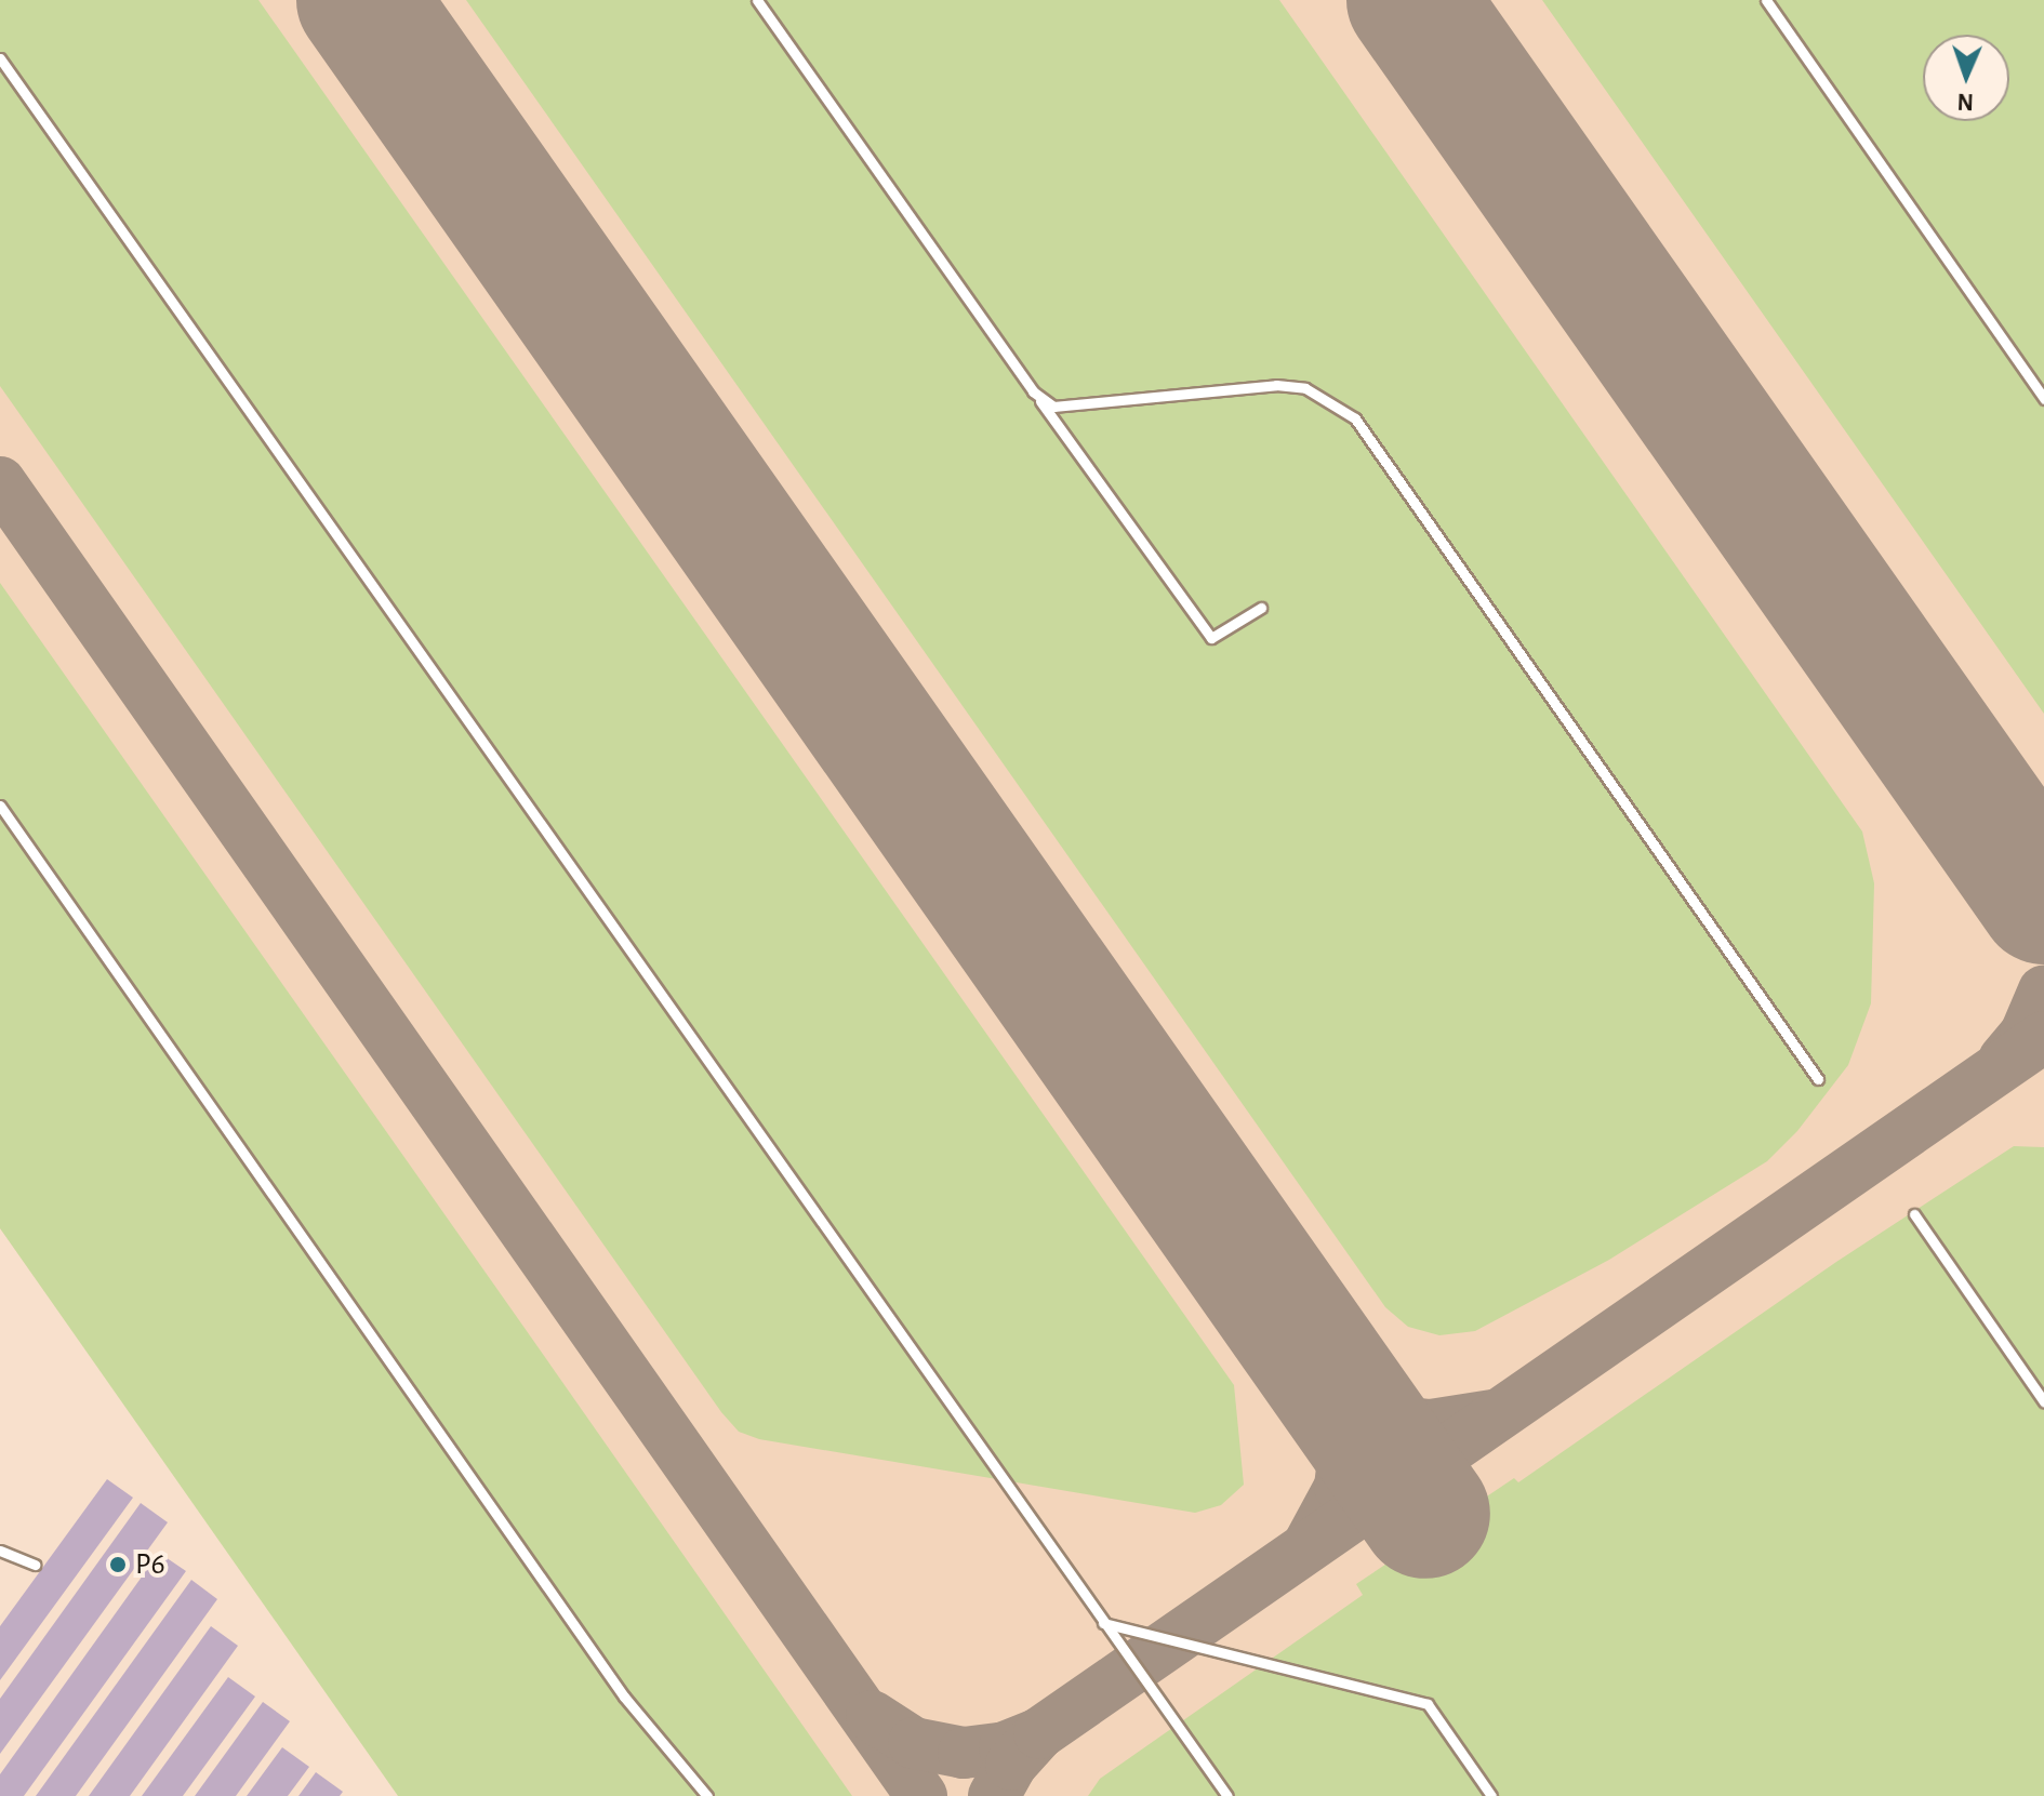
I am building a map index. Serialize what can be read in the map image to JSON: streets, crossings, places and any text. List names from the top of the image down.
{
  "places": ["P6"],
  "north": "bottom"
}
